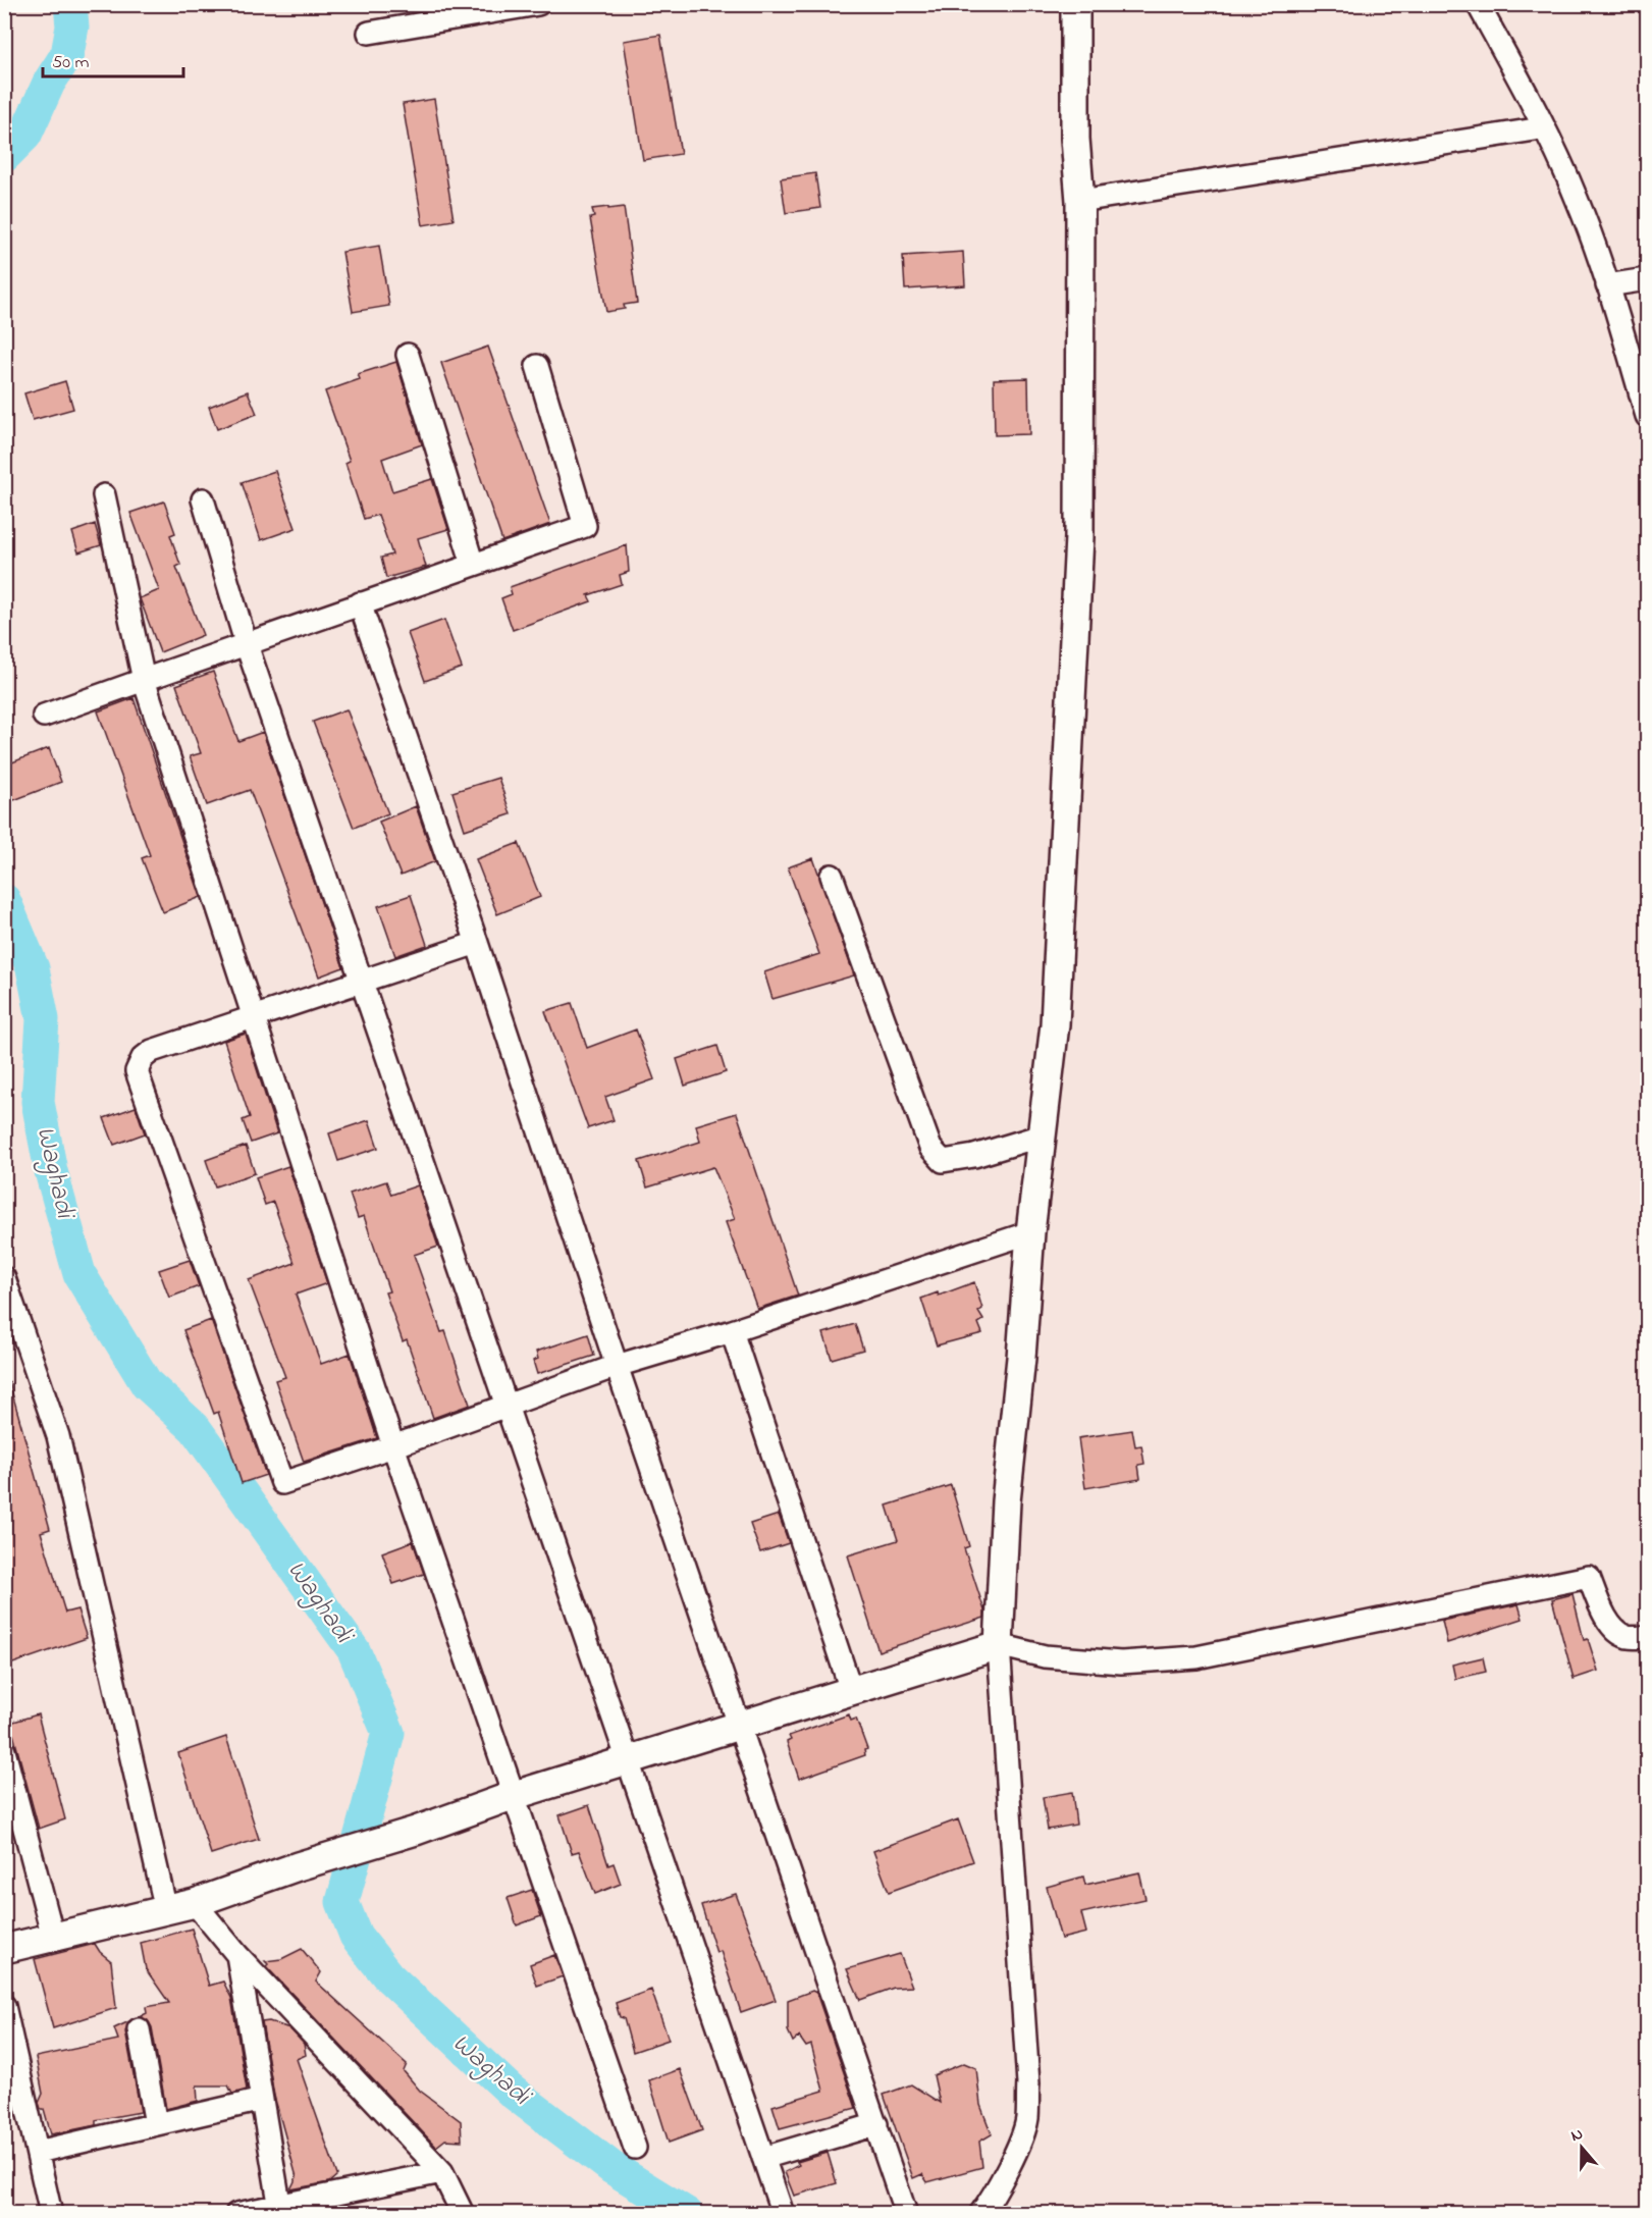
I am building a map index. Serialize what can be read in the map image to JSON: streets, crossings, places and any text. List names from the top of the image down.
{
  "water": ["Waghadi"],
  "scale_bar": "50 m",
  "north": "top"
}
